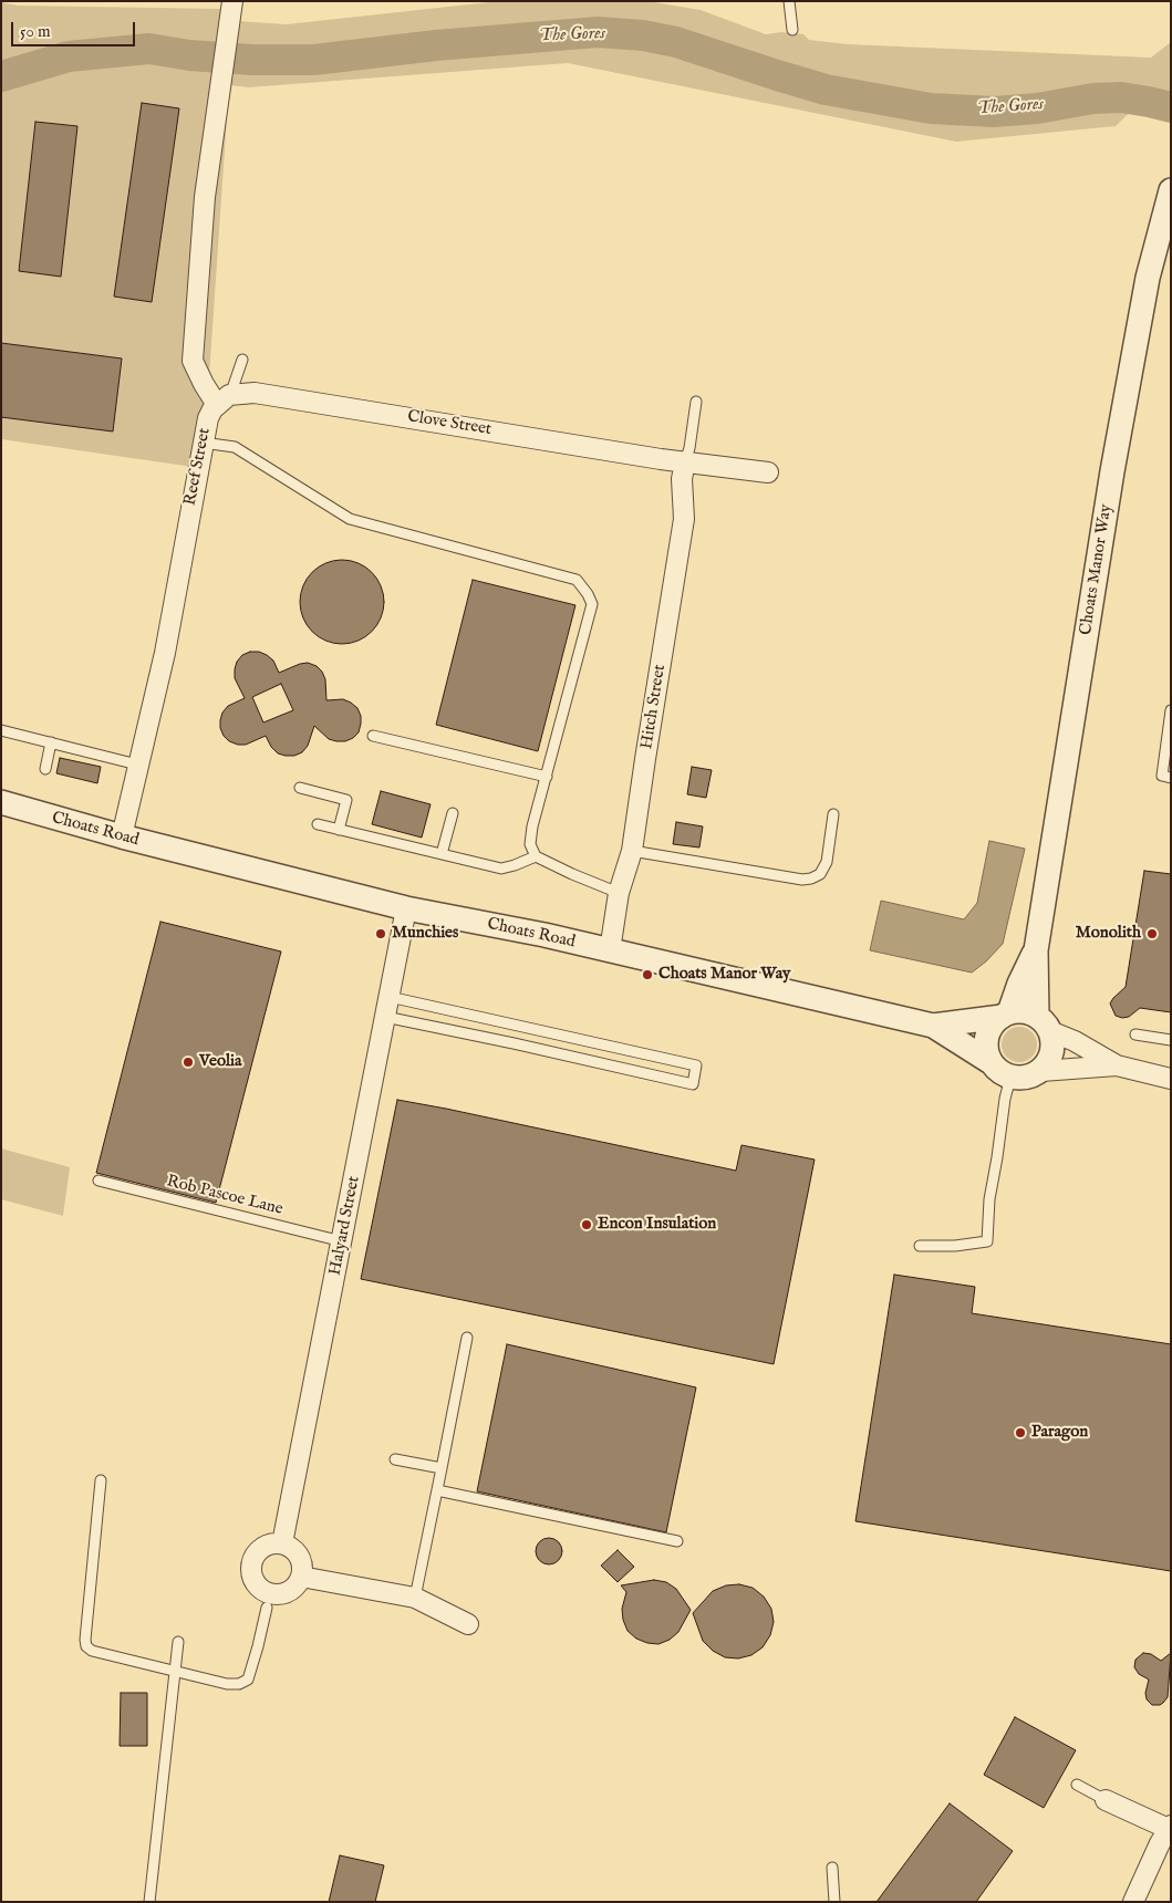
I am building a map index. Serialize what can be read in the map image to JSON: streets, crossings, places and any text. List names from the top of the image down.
{
  "streets": {
    "street": [
      "Clove Street",
      "Reef Street",
      "Choats Manor Way",
      "Hitch Street",
      "Choats Road",
      "Halyard Street"
    ],
    "lane": ["Rob Pascoe Lane"]
  },
  "crossings": [
    ["Clove Street", "Reef Street"],
    ["Clove Street", "Hitch Street"],
    ["Reef Street", "Choats Road"],
    ["Choats Manor Way", "Choats Road"],
    ["Hitch Street", "Choats Road"],
    ["Choats Road", "Halyard Street"],
    ["Rob Pascoe Lane", "Halyard Street"]
  ],
  "water": ["The Gores"],
  "places": [
    "Munchies",
    "Monolith",
    "Choats Manor Way",
    "Veolia",
    "Encon Insulation",
    "Paragon"
  ],
  "scale_bar": "50 m"
}
